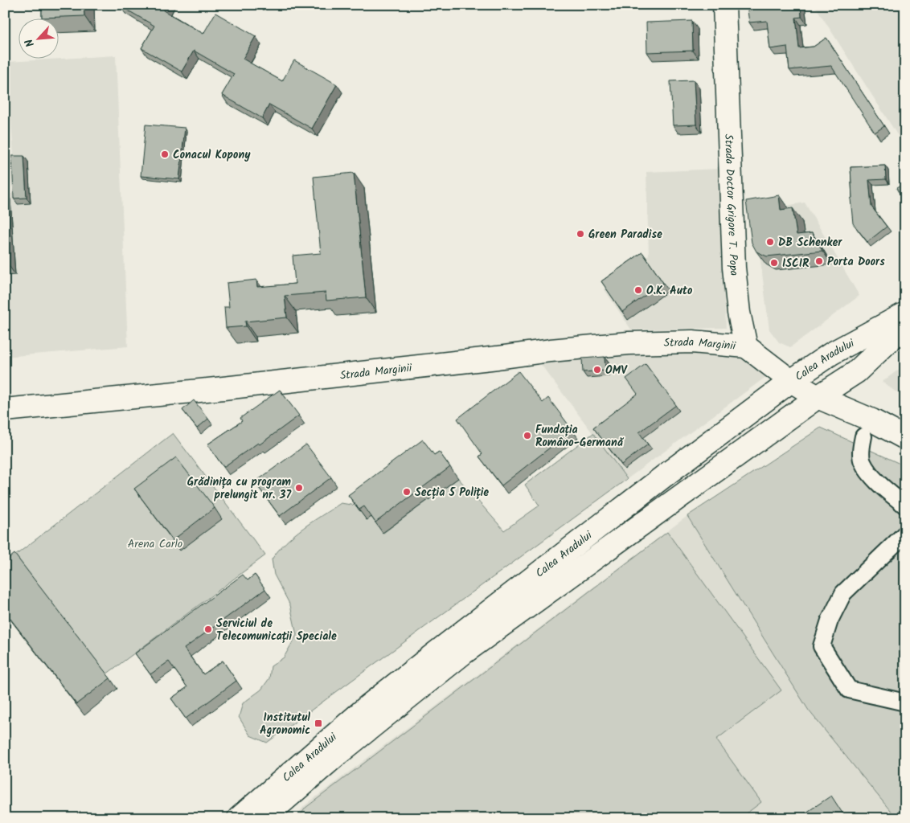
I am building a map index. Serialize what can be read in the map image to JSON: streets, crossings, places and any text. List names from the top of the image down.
{
  "streets": {
    "main road": ["Strada Doctor Grigore T. Popa", "Strada Marginii", "Calea Aradului"]
  },
  "crossings": [
    ["Strada Doctor Grigore T. Popa", "Strada Marginii"]
  ],
  "parks": ["Arena Carlo"],
  "places": {
    "other": [
      "Conacul Kopony",
      "Green Paradise",
      "DB Schenker",
      "Porta Doors",
      "ISCIR",
      "O.K. Auto",
      "OMV",
      "Fundația Româno-Germană",
      "Grădinița cu program prelungit nr. 37",
      "Secția 5 Poliție",
      "Serviciul de Telecomunicații Speciale"
    ],
    "transit": ["Institutul Agronomic"]
  },
  "north": "bottom left"
}
